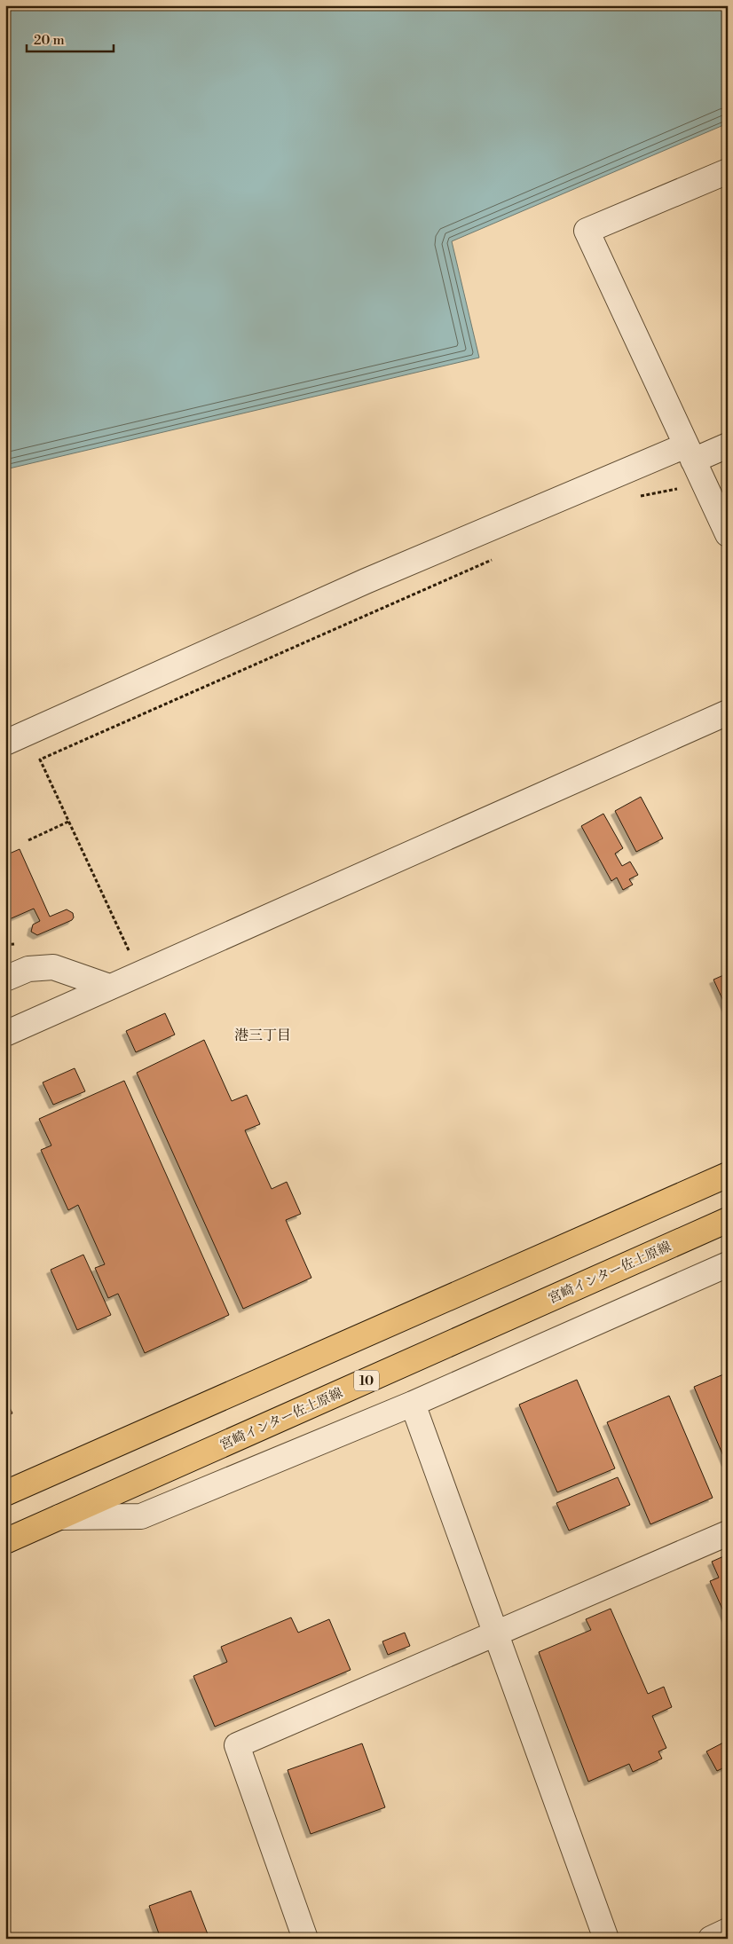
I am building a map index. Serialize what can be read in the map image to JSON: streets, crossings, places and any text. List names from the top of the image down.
{
  "streets": {
    "main road": ["宮崎インター佐土原線", "10"]
  },
  "districts": ["港三丁目"],
  "scale_bar": "20 m"
}
